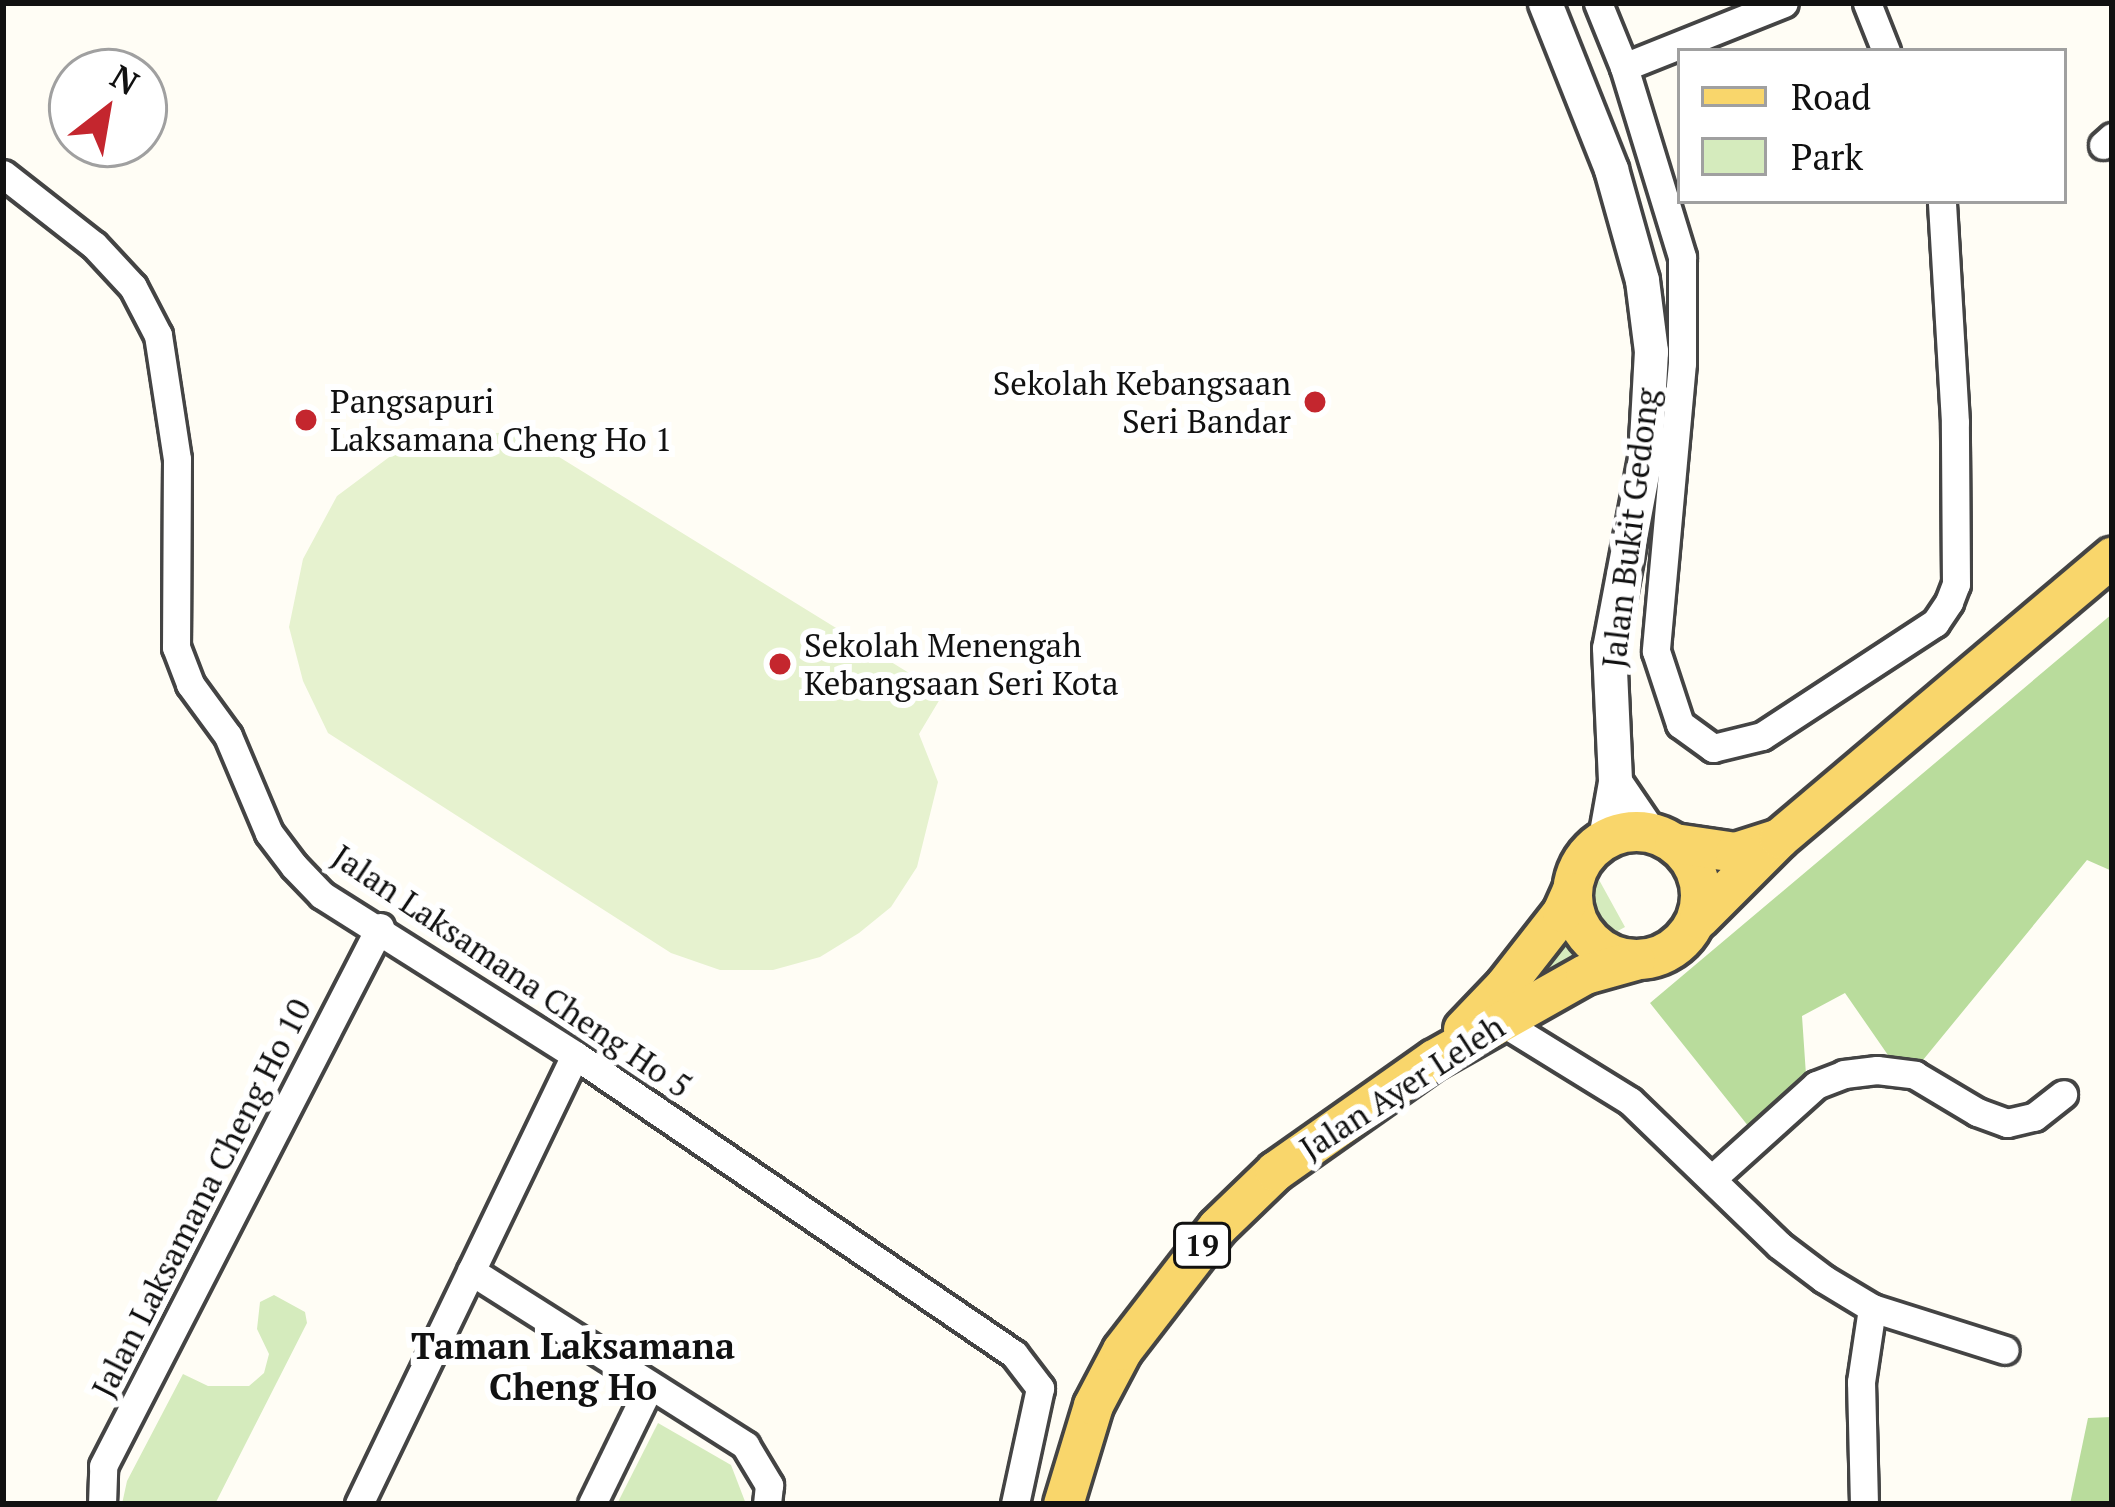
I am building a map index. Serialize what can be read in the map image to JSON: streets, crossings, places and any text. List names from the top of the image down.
{
  "streets": {
    "main road": ["Jalan Ayer Leleh", "19"],
    "street": ["Jalan Bukit Gedong", "Jalan Laksamana Cheng Ho 5", "Jalan Laksamana Cheng Ho 10"]
  },
  "crossings": [
    ["Jalan Bukit Gedong", "Jalan Ayer Leleh"],
    ["Jalan Laksamana Cheng Ho 5", "Jalan Laksamana Cheng Ho 10"]
  ],
  "districts": ["Taman Laksamana Cheng Ho"],
  "places": ["Sekolah Kebangsaan Seri Bandar", "Pangsapuri Laksamana Cheng Ho 1", "Sekolah Menengah Kebangsaan Seri Kota"],
  "legend": ["Road", "Park"],
  "north": "top right"
}
